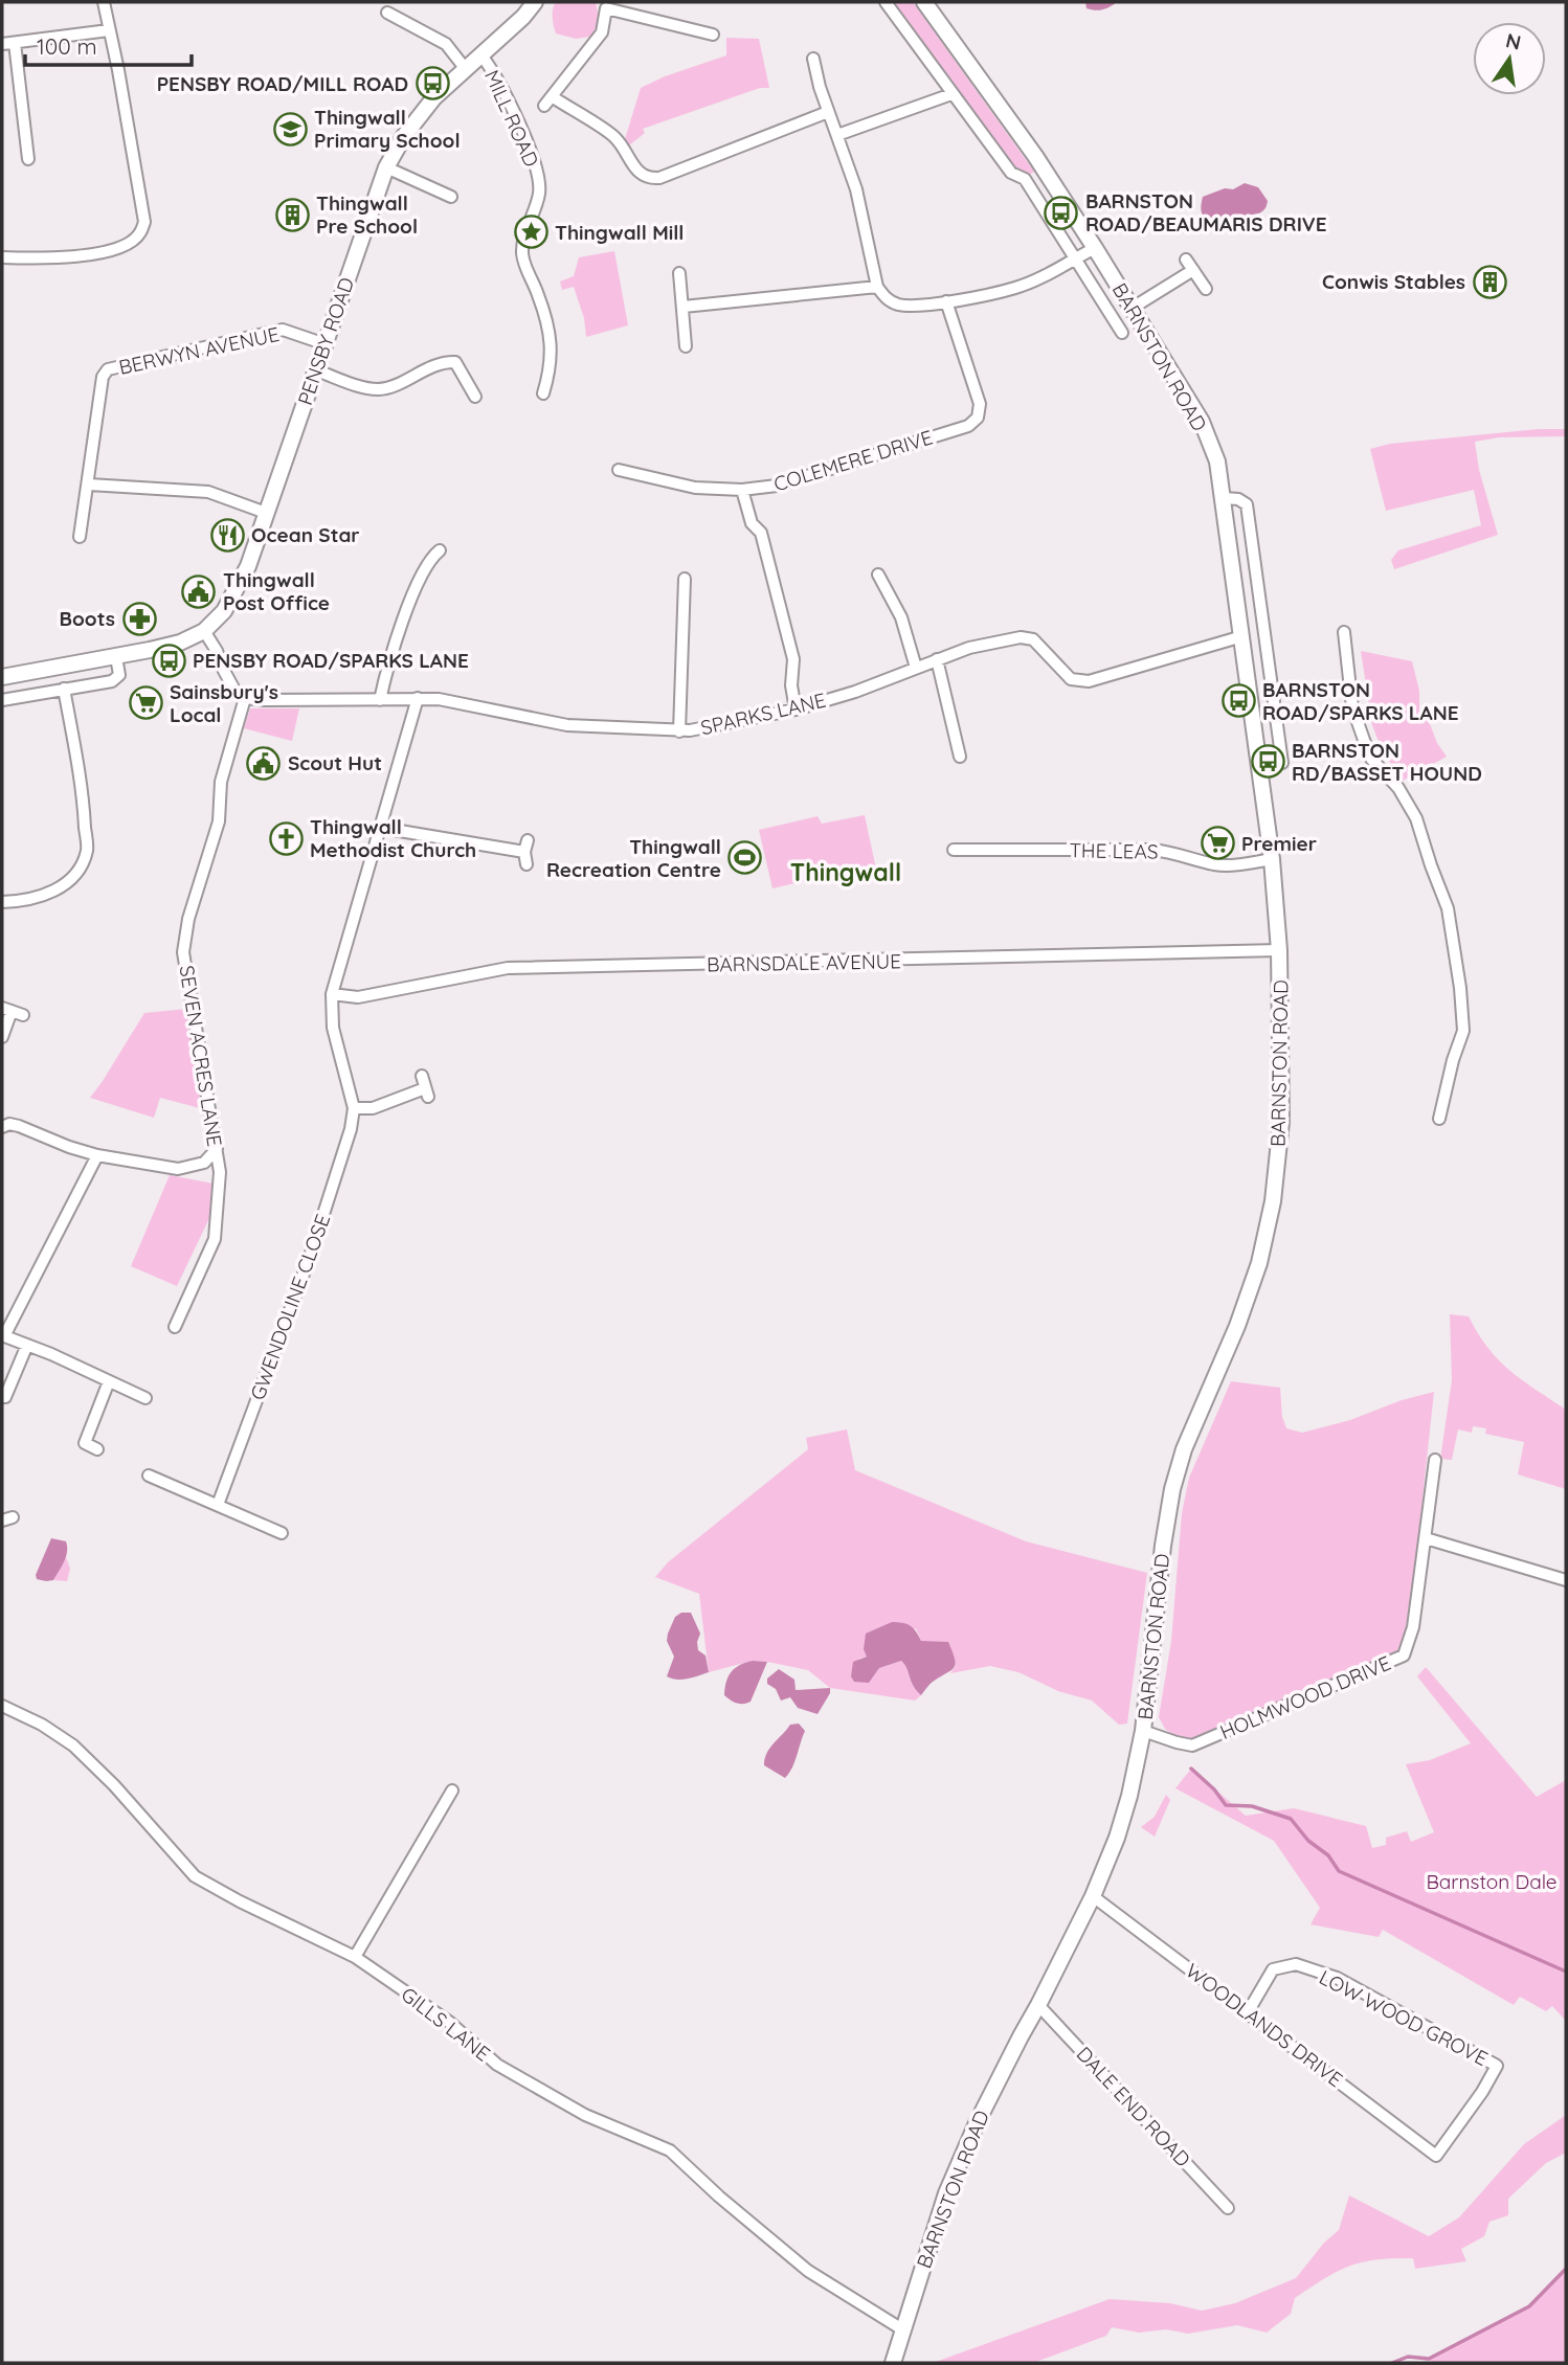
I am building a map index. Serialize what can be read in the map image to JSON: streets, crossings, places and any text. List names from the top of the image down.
{
  "streets": {
    "main road": ["PENSBY ROAD", "BARNSTON ROAD"],
    "street": [
      "MILL ROAD",
      "BERWYN AVENUE",
      "COLEMERE DRIVE",
      "SPARKS LANE",
      "THE LEAS",
      "BARNSDALE AVENUE",
      "SEVEN ACRES LANE",
      "GWENDOLINE CLOSE",
      "HOLMWOOD DRIVE",
      "LOW WOOD GROVE",
      "GILLS LANE",
      "WOODLANDS DRIVE",
      "DALE END ROAD"
    ]
  },
  "crossings": [
    ["MILL ROAD", "PENSBY ROAD"],
    ["PENSBY ROAD", "BERWYN AVENUE"],
    ["BARNSTON ROAD", "SPARKS LANE"],
    ["BARNSTON ROAD", "THE LEAS"],
    ["BARNSTON ROAD", "BARNSDALE AVENUE"],
    ["BARNSTON ROAD", "HOLMWOOD DRIVE"],
    ["BARNSTON ROAD", "GILLS LANE"],
    ["BARNSTON ROAD", "WOODLANDS DRIVE"],
    ["BARNSTON ROAD", "DALE END ROAD"],
    ["SPARKS LANE", "SEVEN ACRES LANE"],
    ["LOW WOOD GROVE", "WOODLANDS DRIVE"]
  ],
  "districts": ["Thingwall"],
  "parks": ["Barnston Dale"],
  "places": {
    "bus stop": [
      "PENSBY ROAD/MILL ROAD",
      "BARNSTON ROAD/BEAUMARIS DRIVE",
      "PENSBY ROAD/SPARKS LANE",
      "BARNSTON ROAD/SPARKS LANE",
      "BARNSTON RD/BASSET HOUND"
    ],
    "school or university": ["Thingwall Primary School"],
    "building": ["Thingwall Pre School", "Conwis Stables"],
    "place": ["Thingwall Mill"],
    "restaurant": ["Ocean Star"],
    "public building": ["Thingwall Post Office", "Scout Hut"],
    "pharmacy": ["Boots"],
    "supermarket": ["Sainsbury's Local", "Premier"],
    "church": ["Thingwall Methodist Church"],
    "sports": ["Thingwall Recreation Centre"]
  },
  "scale_bar": "100 m",
  "north": "top"
}
